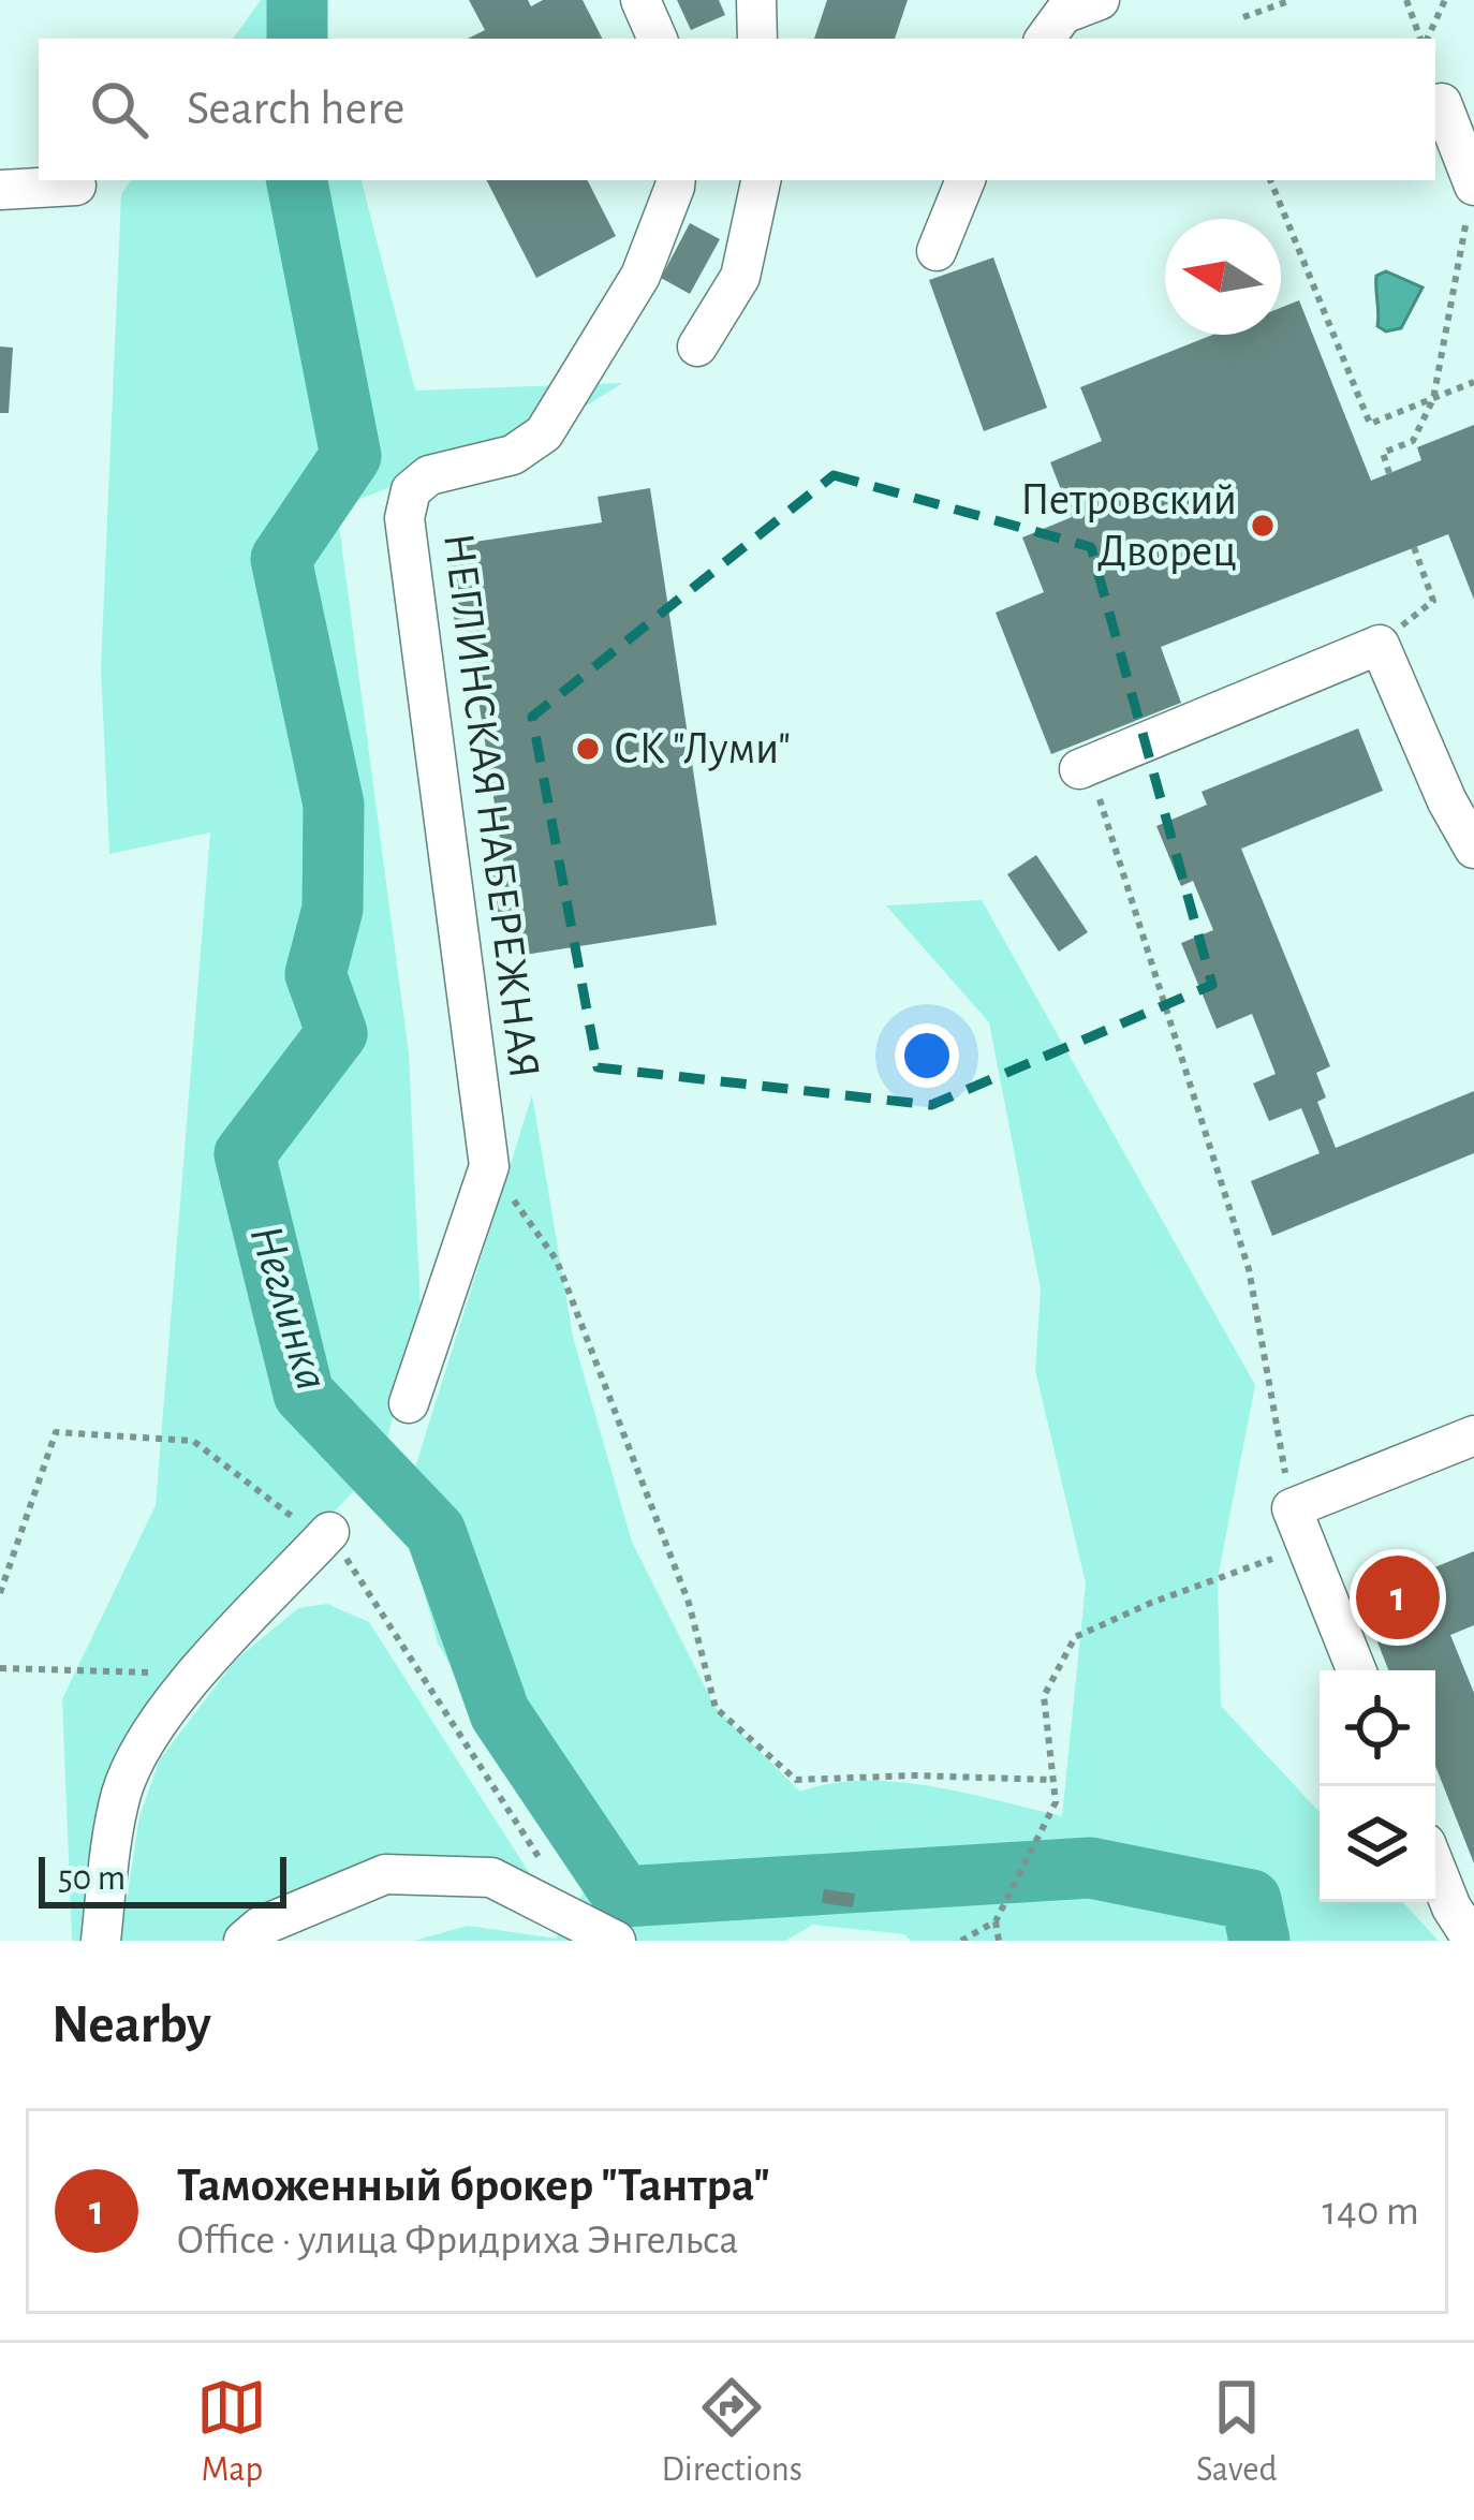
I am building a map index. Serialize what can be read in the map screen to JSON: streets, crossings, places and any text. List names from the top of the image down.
{
  "streets": {
    "street": ["НЕГЛИНСКАЯ НАБЕРЕЖНАЯ"]
  },
  "water": ["Неглинка"],
  "places": ["Петровский Дворец", "СК \"Луми\""],
  "scale_bar": "50 m",
  "north": "left",
  "page": {
    "search": "Search here",
    "pins": "1",
    "scale": "50 m",
    "heading": "Nearby",
    "list": [
      {
        "mark": "1",
        "name": "Таможенный брокер \"Тантра\"",
        "note": "Office · улица Фридриха Энгельса",
        "value": "140 m"
      }
    ],
    "nav": ["Map", "Directions", "Saved"]
  }
}
